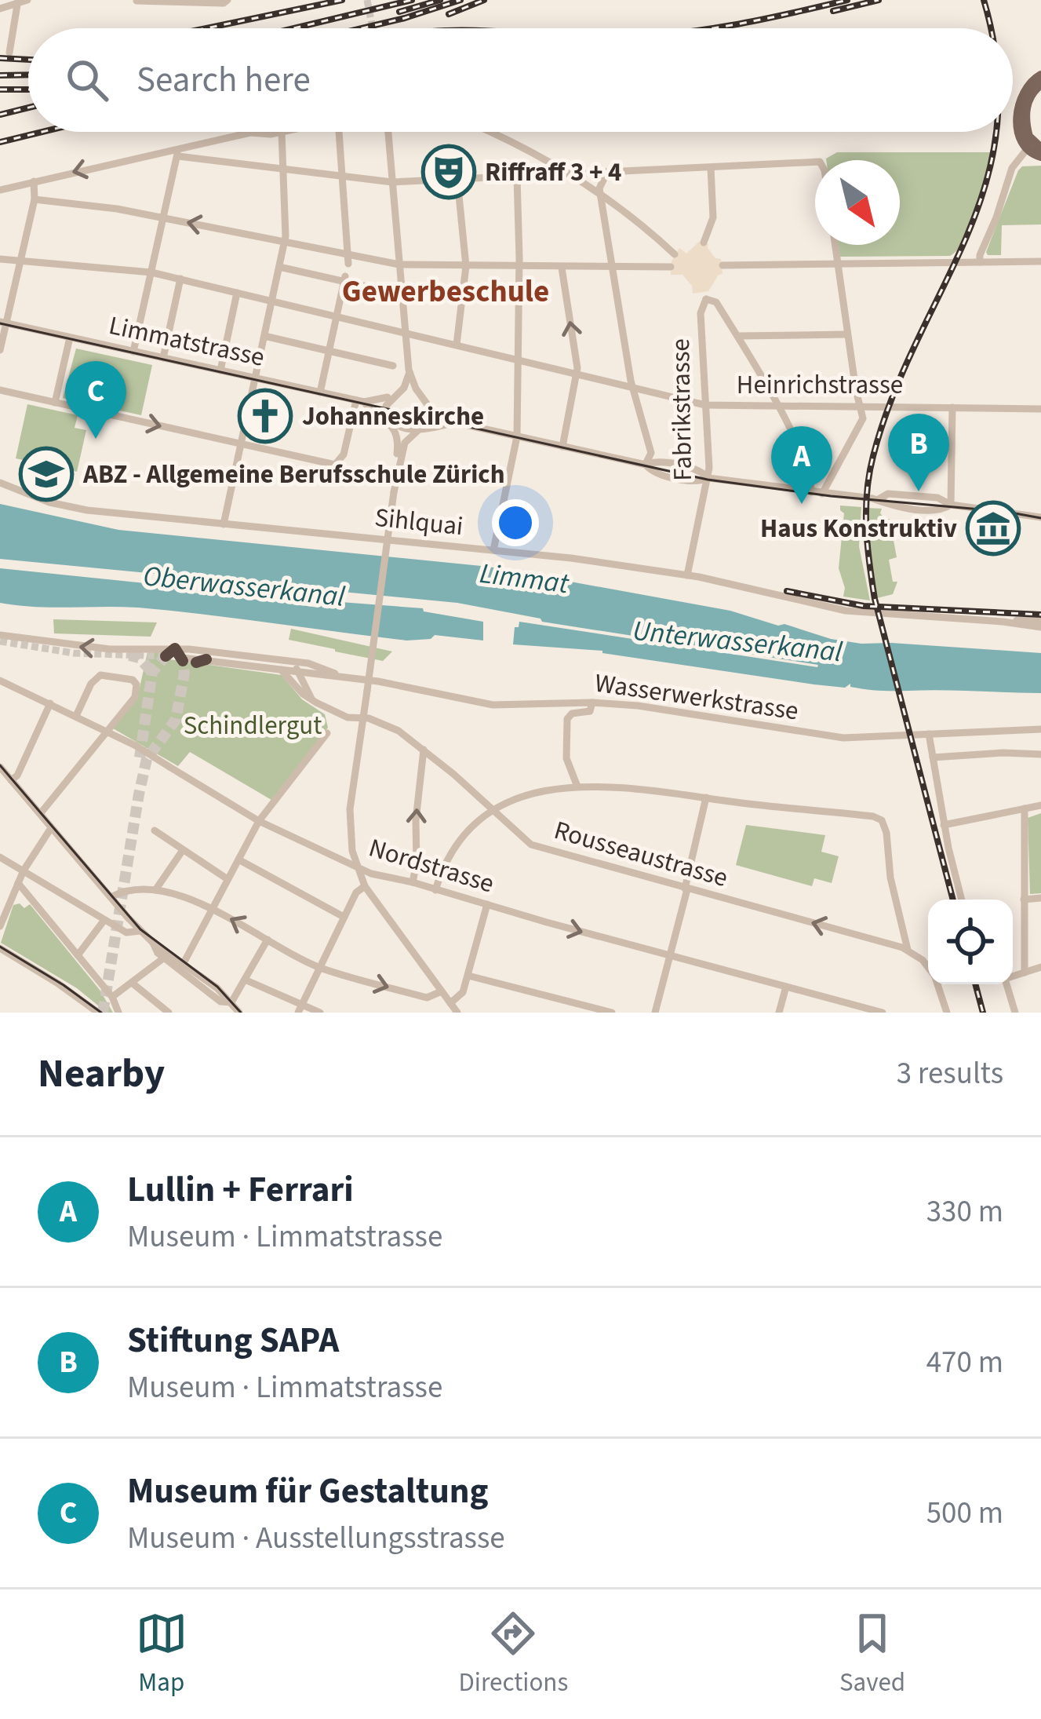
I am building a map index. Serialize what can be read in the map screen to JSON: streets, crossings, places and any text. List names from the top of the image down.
{
  "streets": {
    "street": [
      "Limmatstrasse",
      "Heinrichstrasse",
      "Fabrikstrasse",
      "Sihlquai",
      "Wasserwerkstrasse",
      "Rousseaustrasse",
      "Nordstrasse"
    ]
  },
  "crossings": [
    ["Heinrichstrasse", "Fabrikstrasse"],
    ["Fabrikstrasse", "Sihlquai"],
    ["Wasserwerkstrasse", "Rousseaustrasse"]
  ],
  "districts": ["Gewerbeschule"],
  "water": ["Limmat", "Oberwasserkanal", "Unterwasserkanal"],
  "parks": ["Schindlergut"],
  "places": {
    "theatre": ["Riffraff 3 + 4"],
    "church": ["Johanneskirche"],
    "school or university": ["ABZ - Allgemeine Berufsschule Zürich"],
    "museum": ["Haus Konstruktiv"]
  },
  "north": "bottom right",
  "page": {
    "search": "Search here",
    "pins": ["C", "B", "A"],
    "heading": ["Nearby", "3 results"],
    "list": [
      {
        "mark": "A",
        "name": "Lullin + Ferrari",
        "note": "Museum · Limmatstrasse",
        "value": "330 m"
      },
      {
        "mark": "B",
        "name": "Stiftung SAPA",
        "note": "Museum · Limmatstrasse",
        "value": "470 m"
      },
      {
        "mark": "C",
        "name": "Museum für Gestaltung",
        "note": "Museum · Ausstellungsstrasse",
        "value": "500 m"
      }
    ],
    "nav": ["Map", "Directions", "Saved"]
  }
}
